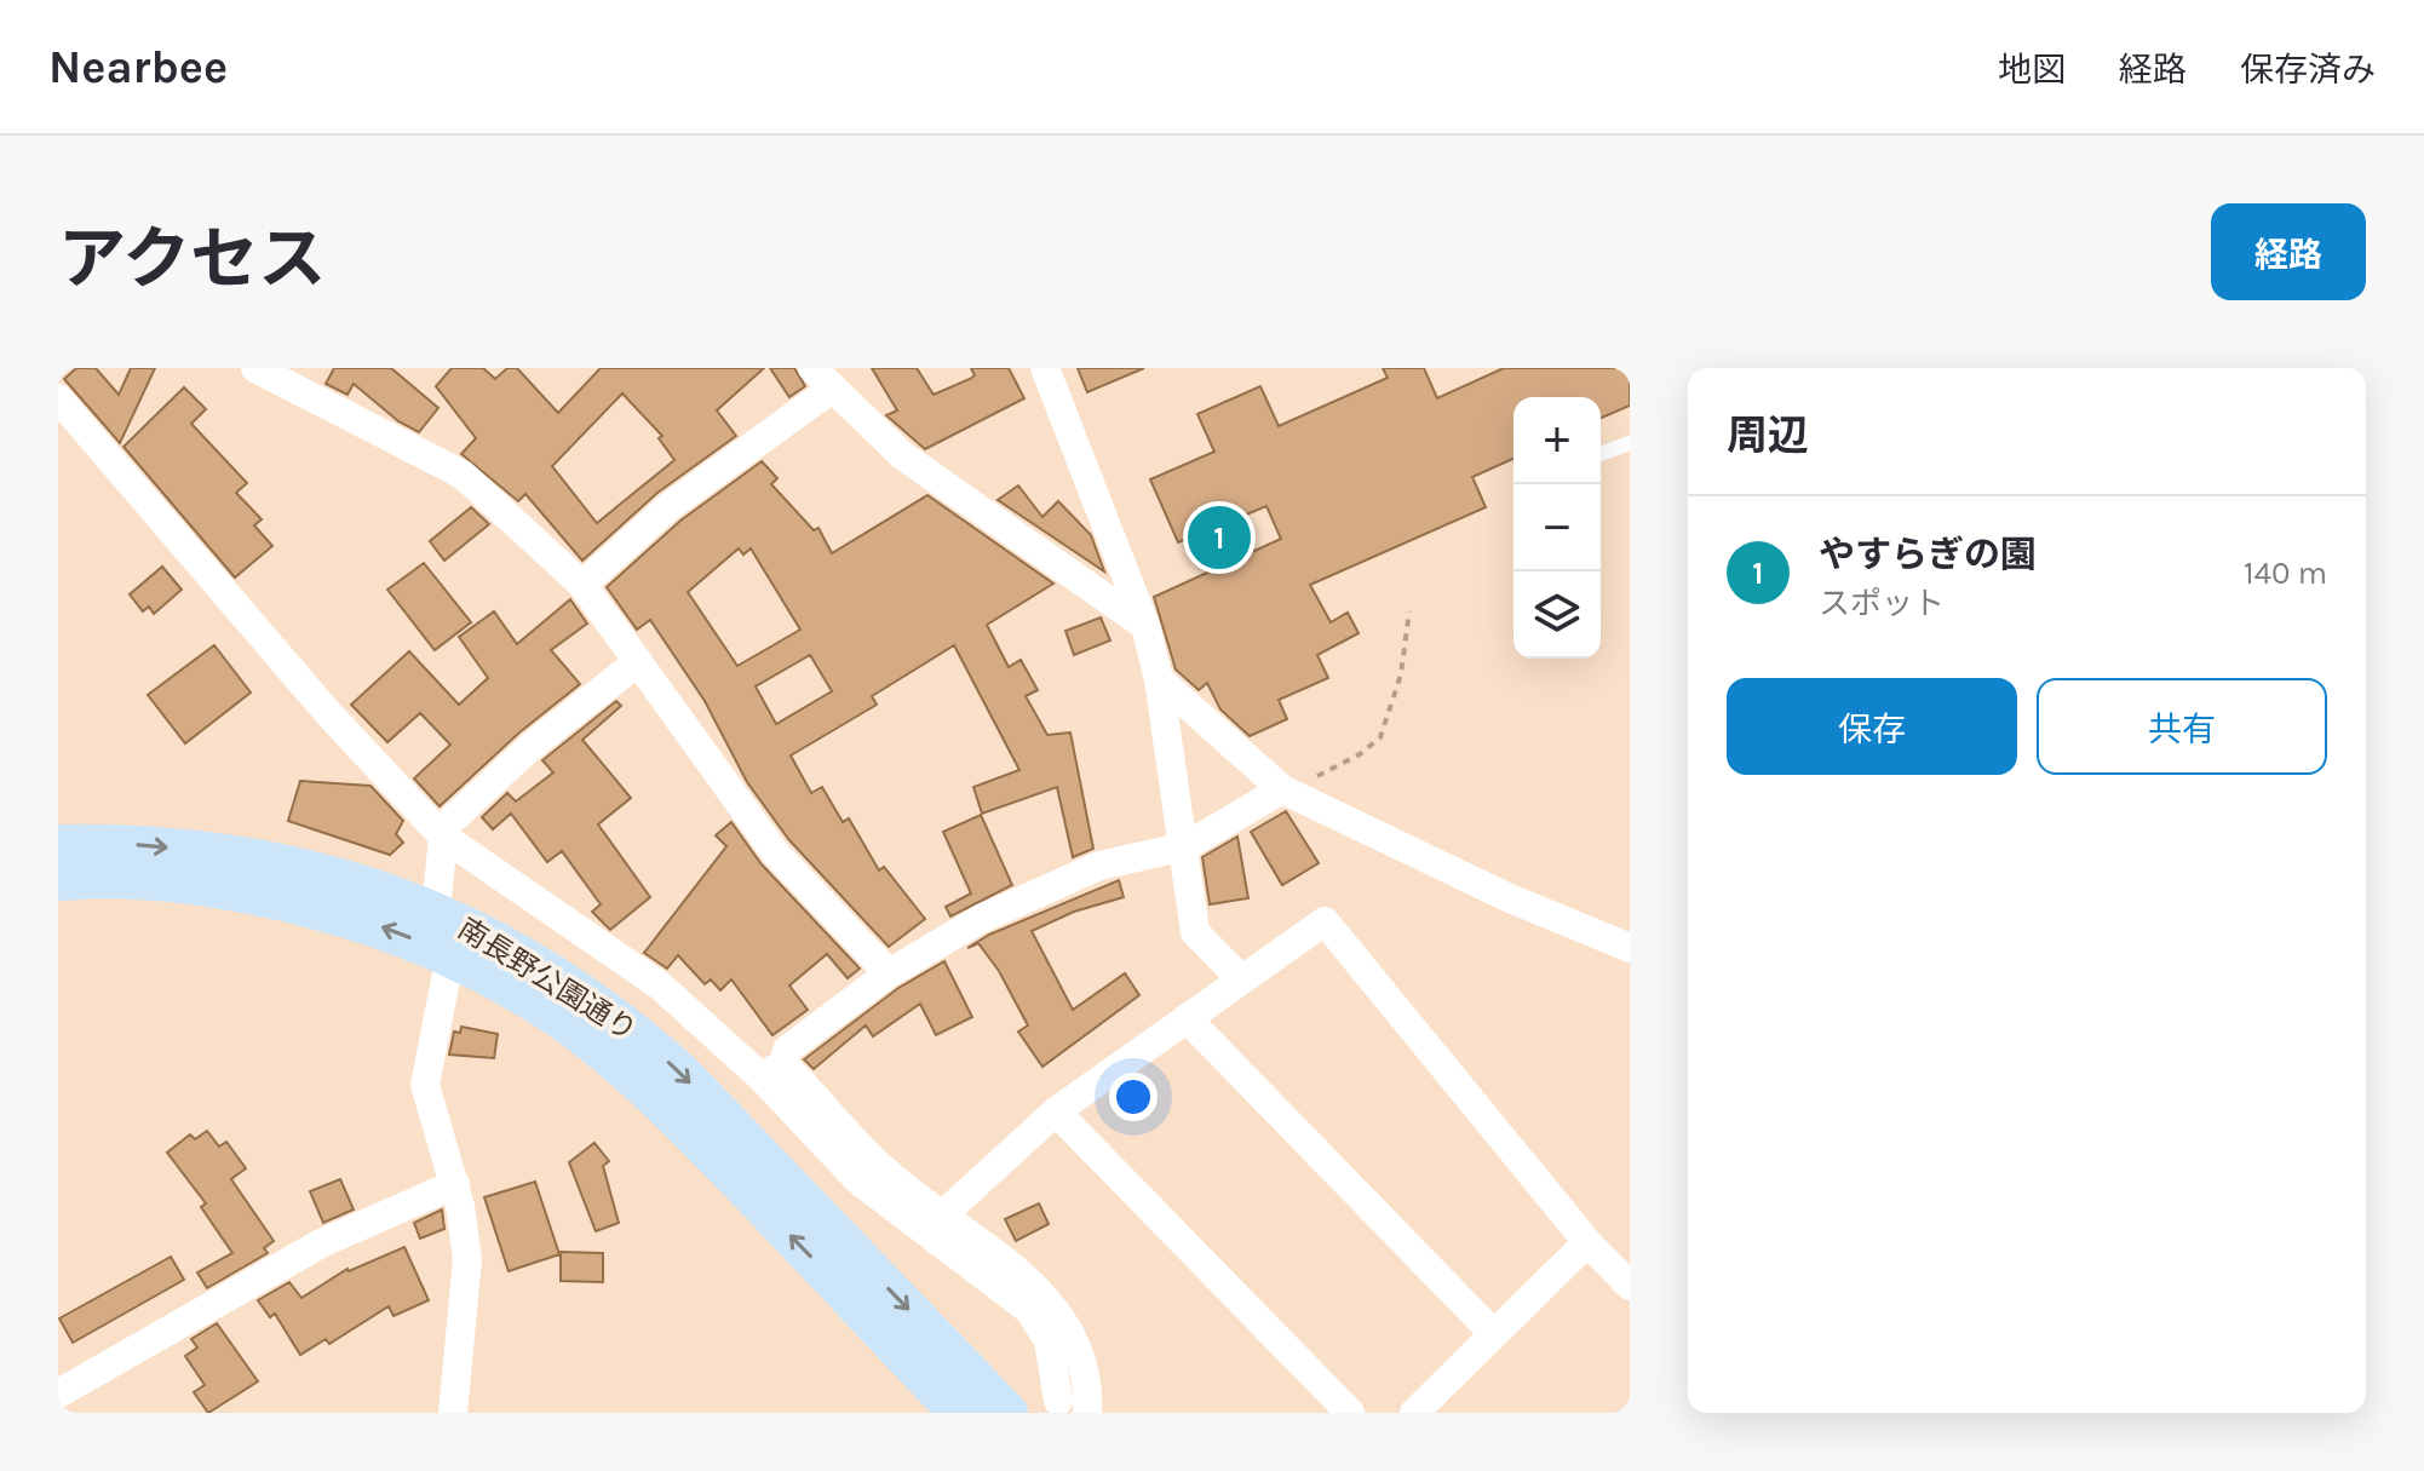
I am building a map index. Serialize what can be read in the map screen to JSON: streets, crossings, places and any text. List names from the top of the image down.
{
  "streets": {
    "street": ["南長野公園通り"]
  },
  "page": {
    "header": "Nearbee",
    "nav": ["地図", "経路", "保存済み"],
    "title": "アクセス",
    "buttons": [
      "経路",
      ["保存", "共有"]
    ],
    "heading": "周辺",
    "map_buttons": ["+", "−"],
    "list": [
      {
        "mark": "1",
        "name": "やすらぎの園",
        "note": "スポット",
        "value": "140 m"
      }
    ],
    "pins": "1"
  }
}
